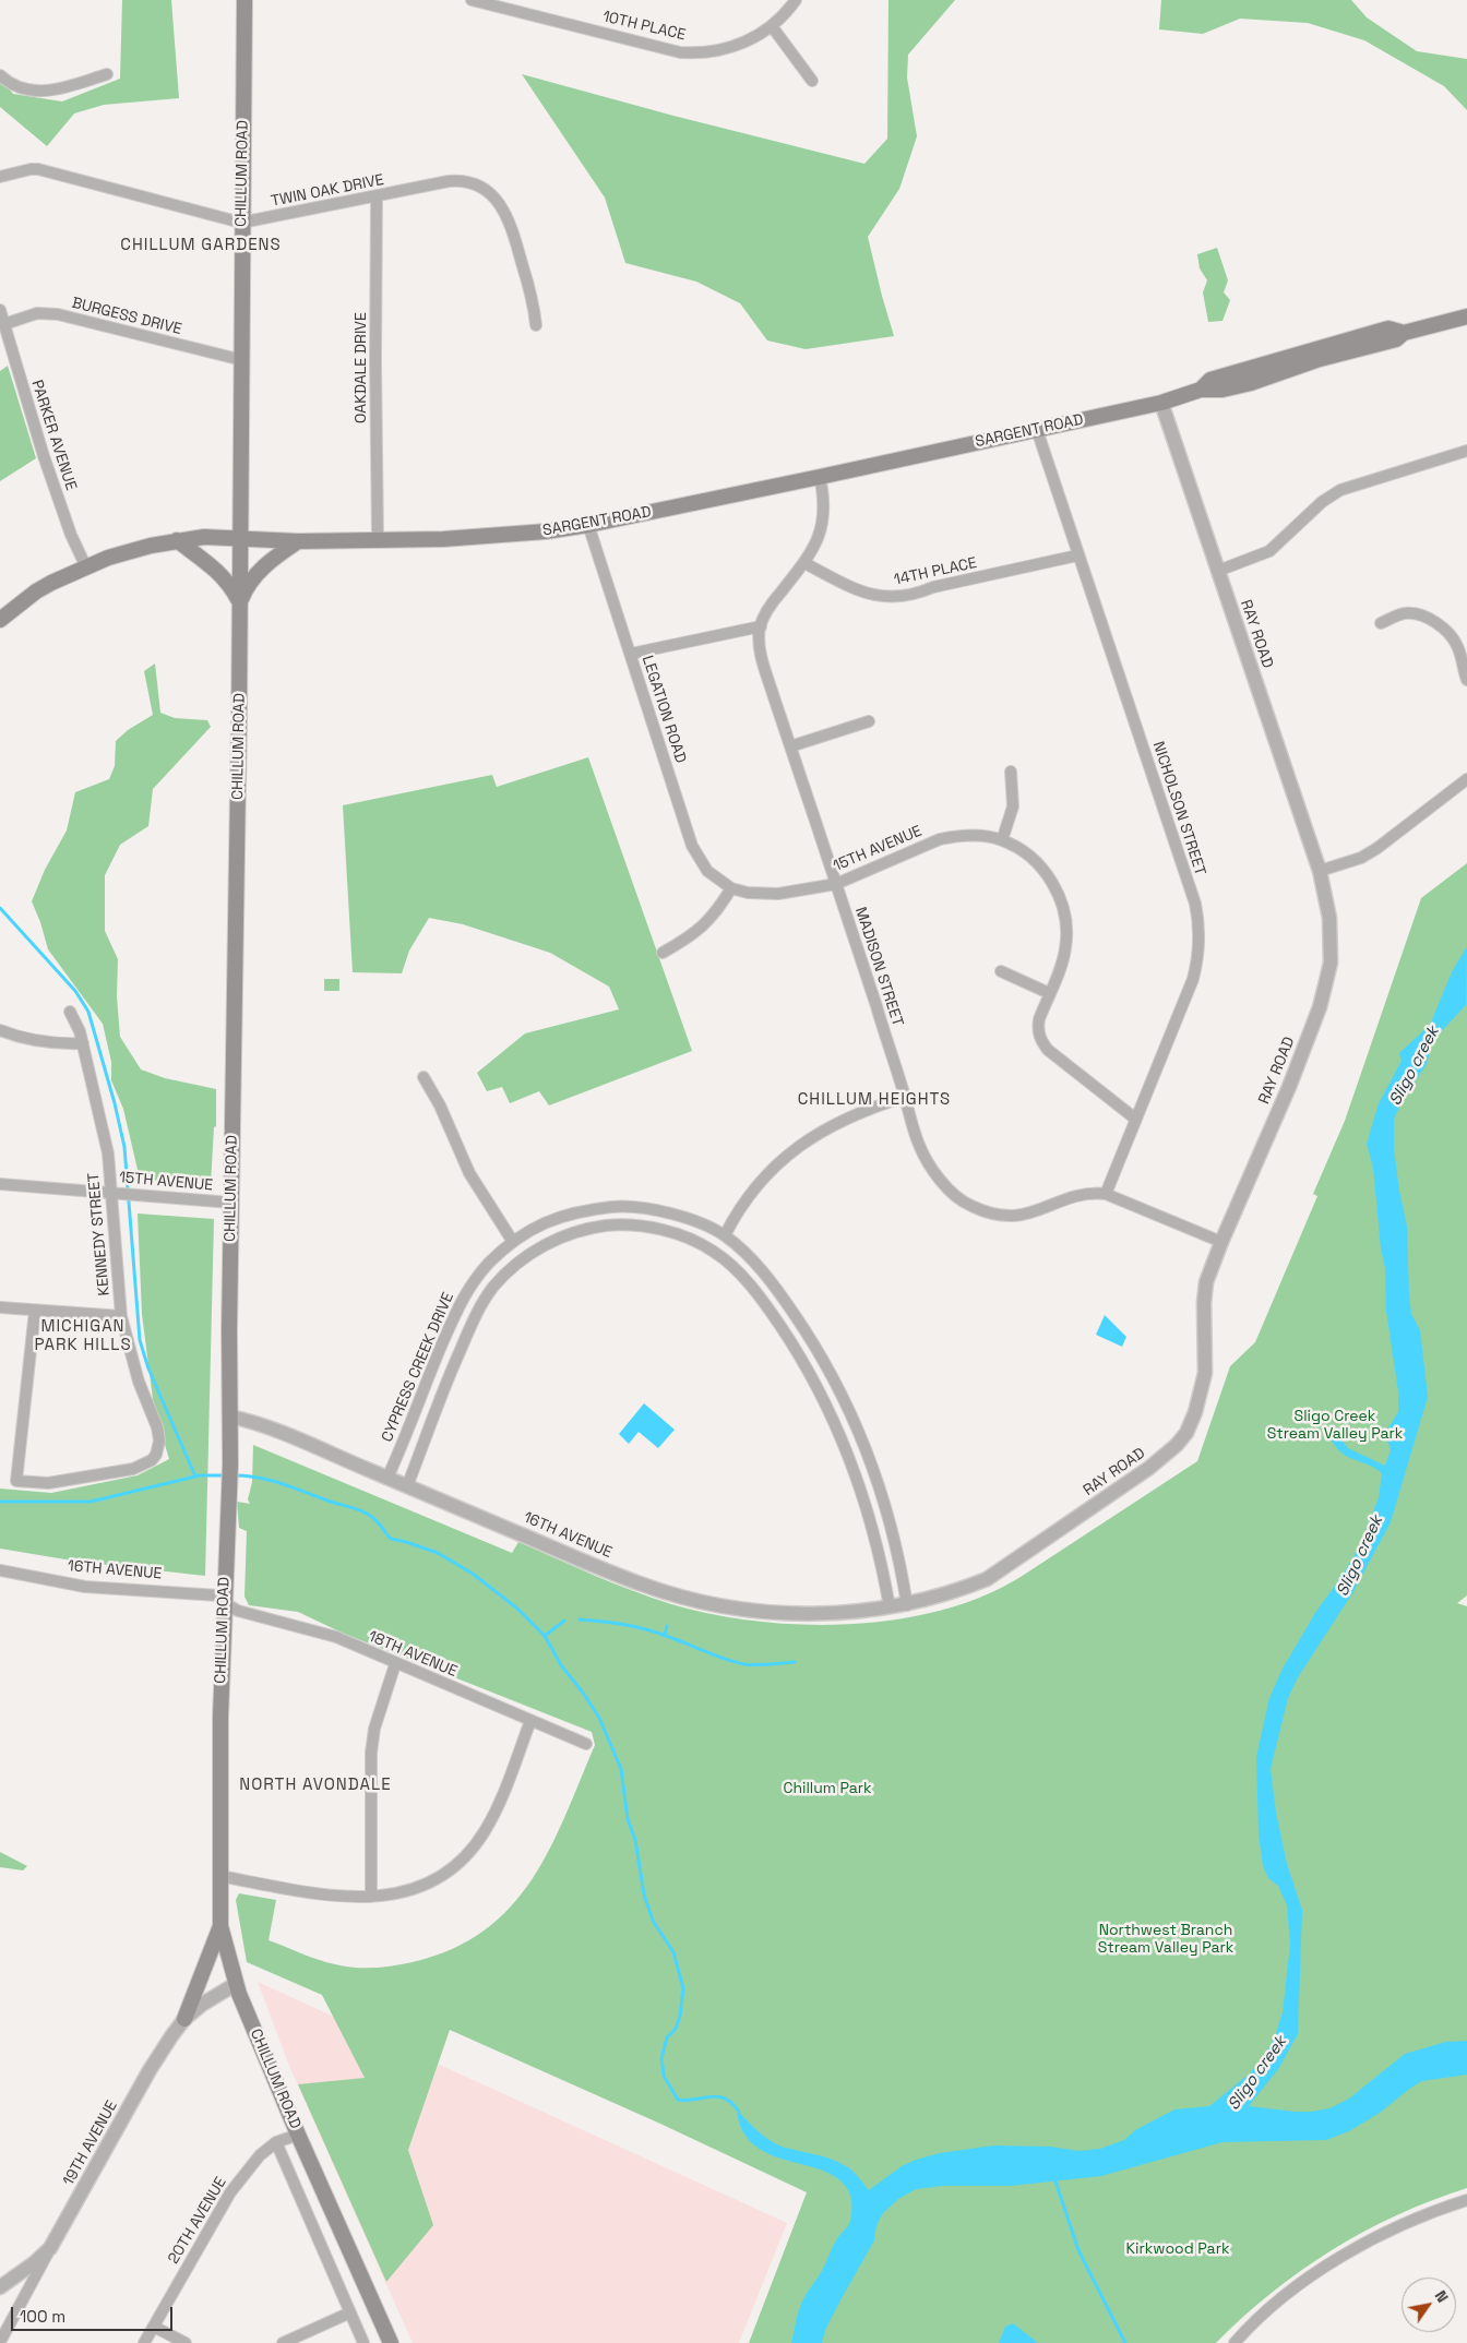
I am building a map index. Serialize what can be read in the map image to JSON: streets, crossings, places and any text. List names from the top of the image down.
{
  "streets": {
    "main road": ["CHILLUM ROAD", "SARGENT ROAD"],
    "street": [
      "10TH PLACE",
      "TWIN OAK DRIVE",
      "BURGESS DRIVE",
      "OAKDALE DRIVE",
      "PARKER AVENUE",
      "14TH PLACE",
      "RAY ROAD",
      "LEGATION ROAD",
      "NICHOLSON STREET",
      "15TH AVENUE",
      "MADISON STREET",
      "KENNEDY STREET",
      "CYPRESS CREEK DRIVE",
      "16TH AVENUE",
      "18TH AVENUE",
      "19TH AVENUE",
      "20TH AVENUE"
    ]
  },
  "crossings": [
    ["CHILLUM ROAD", "TWIN OAK DRIVE"],
    ["CHILLUM ROAD", "BURGESS DRIVE"],
    ["CHILLUM ROAD", "SARGENT ROAD"],
    ["CHILLUM ROAD", "15TH AVENUE"],
    ["CHILLUM ROAD", "16TH AVENUE"],
    ["CHILLUM ROAD", "18TH AVENUE"],
    ["CHILLUM ROAD", "19TH AVENUE"],
    ["CHILLUM ROAD", "20TH AVENUE"],
    ["TWIN OAK DRIVE", "OAKDALE DRIVE"],
    ["BURGESS DRIVE", "PARKER AVENUE"],
    ["OAKDALE DRIVE", "SARGENT ROAD"],
    ["SARGENT ROAD", "PARKER AVENUE"],
    ["SARGENT ROAD", "RAY ROAD"],
    ["SARGENT ROAD", "LEGATION ROAD"],
    ["SARGENT ROAD", "NICHOLSON STREET"],
    ["SARGENT ROAD", "MADISON STREET"],
    ["14TH PLACE", "NICHOLSON STREET"],
    ["14TH PLACE", "MADISON STREET"],
    ["RAY ROAD", "MADISON STREET"],
    ["RAY ROAD", "CYPRESS CREEK DRIVE"],
    ["RAY ROAD", "16TH AVENUE"],
    ["LEGATION ROAD", "15TH AVENUE"],
    ["NICHOLSON STREET", "15TH AVENUE"],
    ["NICHOLSON STREET", "MADISON STREET"],
    ["15TH AVENUE", "MADISON STREET"],
    ["15TH AVENUE", "KENNEDY STREET"],
    ["CYPRESS CREEK DRIVE", "16TH AVENUE"],
    ["16TH AVENUE", "18TH AVENUE"]
  ],
  "districts": [
    "CHILLUM GARDENS",
    "CHILLUM HEIGHTS",
    "MICHIGAN PARK HILLS",
    "NORTH AVONDALE"
  ],
  "water": ["Sligo creek"],
  "parks": [
    "Sligo Creek Stream Valley Park",
    "Chillum Park",
    "Northwest Branch Stream Valley Park",
    "Kirkwood Park"
  ],
  "scale_bar": "100 m",
  "north": "top right"
}
